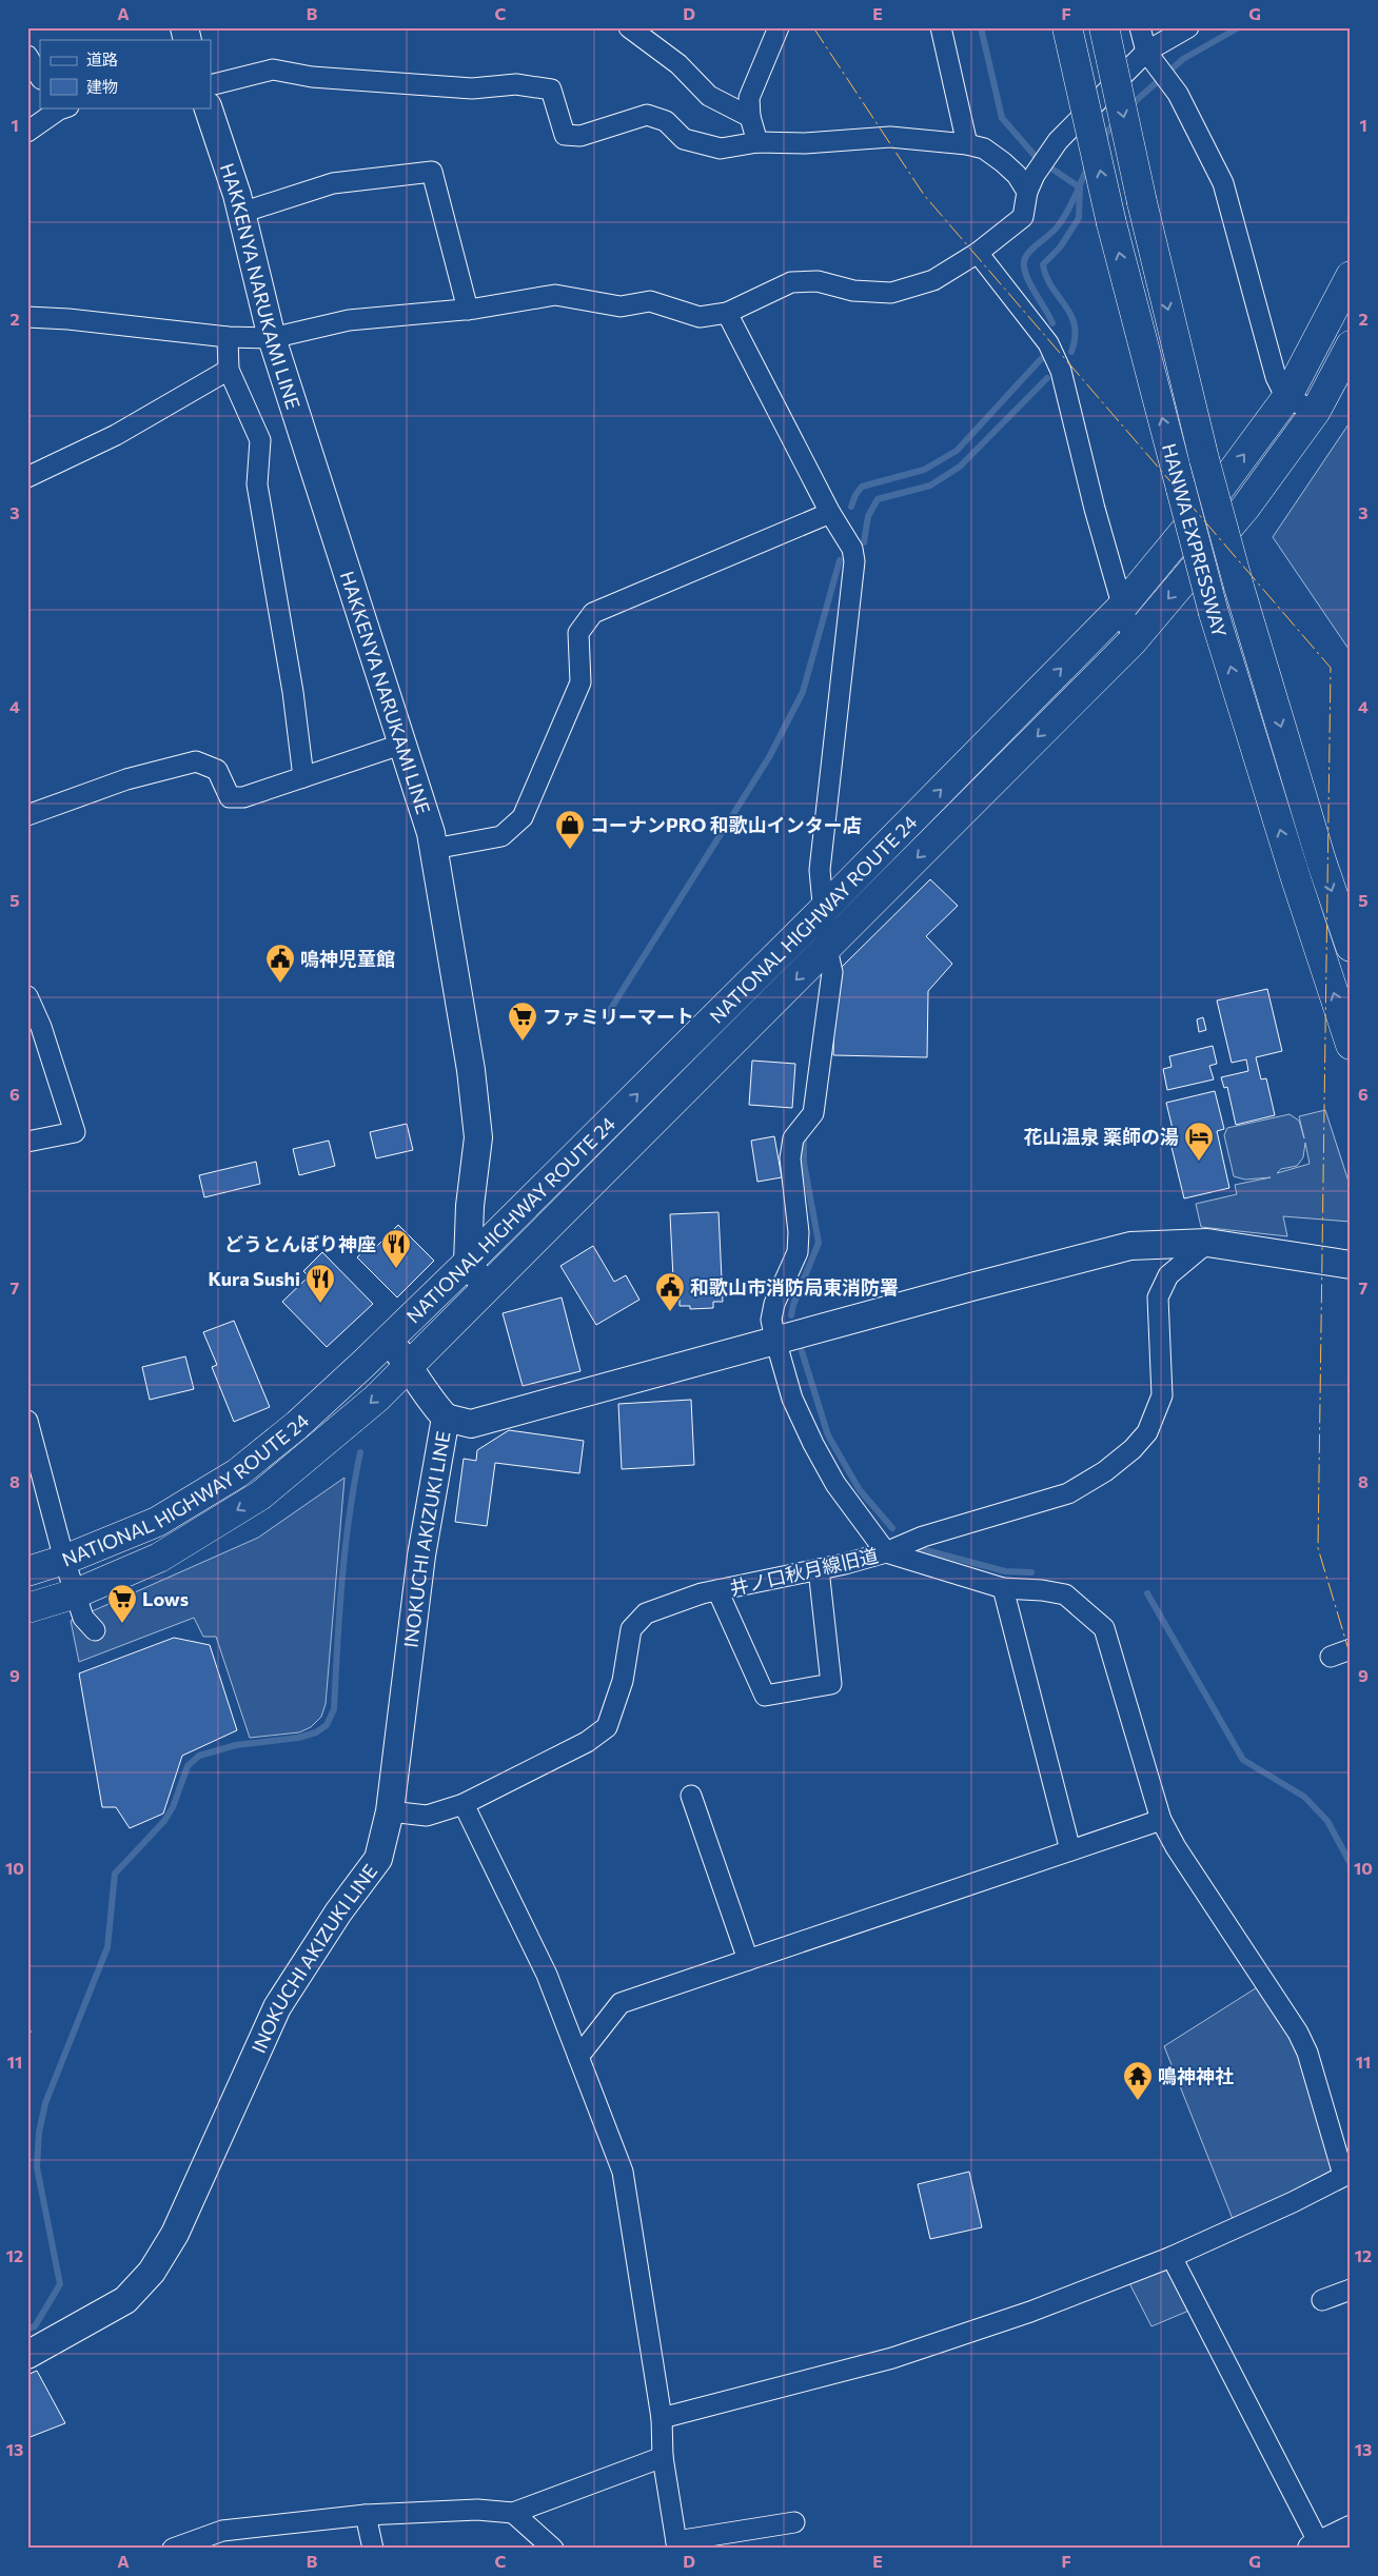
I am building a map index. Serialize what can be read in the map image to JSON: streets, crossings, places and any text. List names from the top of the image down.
{
  "streets": {
    "highway": ["HANWA EXPRESSWAY", "NATIONAL HIGHWAY ROUTE 24"],
    "main road": ["HAKKENYA NARUKAMI LINE", "INOKUCHI AKIZUKI LINE"],
    "street": ["井ノ口秋月線旧道"]
  },
  "crossings": [
    ["HAKKENYA NARUKAMI LINE", "NATIONAL HIGHWAY ROUTE 24"],
    ["NATIONAL HIGHWAY ROUTE 24", "INOKUCHI AKIZUKI LINE"],
    ["INOKUCHI AKIZUKI LINE", "井ノ口秋月線旧道"]
  ],
  "places": {
    "shop": ["コーナンPRO 和歌山インター店"],
    "public building": ["嗚神児童館", "和歌山市消防局東消防署"],
    "supermarket": ["ファミリーマート", "Lows"],
    "hotel": ["花山温泉 薬師の湯"],
    "restaurant": ["どうとんぼり神座", "Kura Sushi"],
    "temple": ["鳴神神社"]
  },
  "legend": ["道路", "建物"],
  "grid": {
    "columns": [
      "A",
      "B",
      "C",
      "D",
      "E",
      "F",
      "G"
    ],
    "rows": [
      "1",
      "2",
      "3",
      "4",
      "5",
      "6",
      "7",
      "8",
      "9",
      "10",
      "11",
      "12",
      "13"
    ]
  }
}
